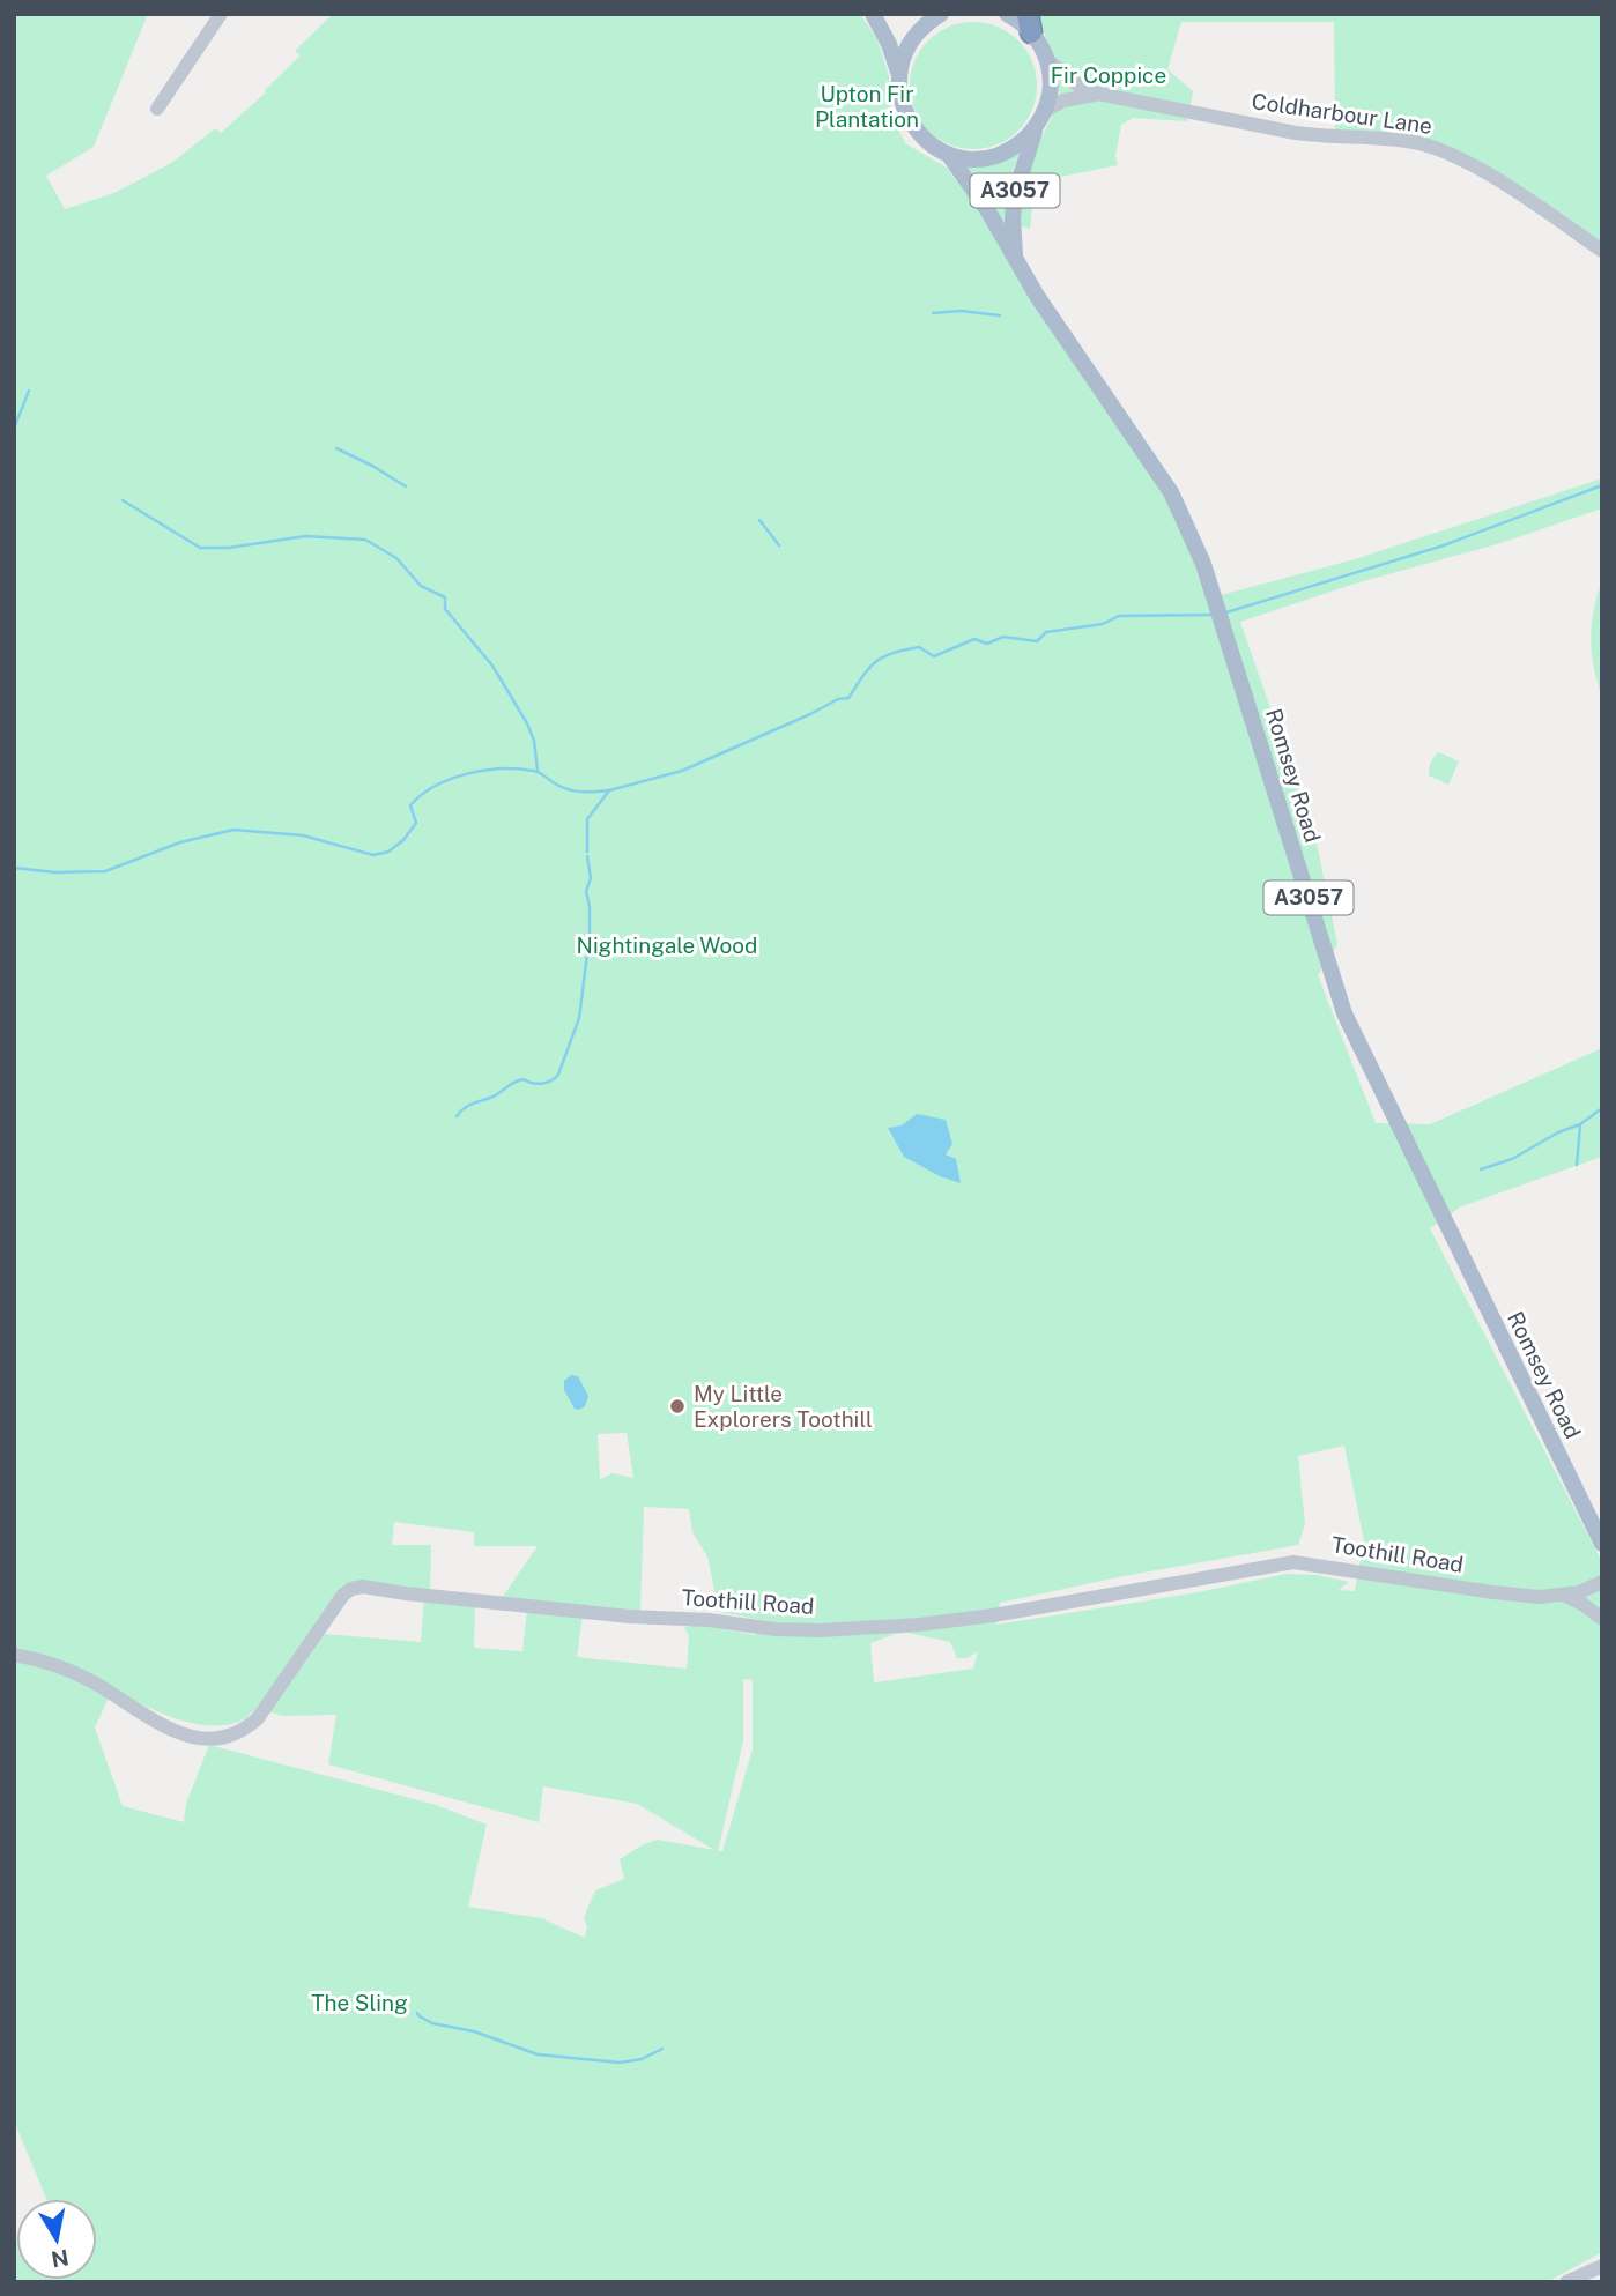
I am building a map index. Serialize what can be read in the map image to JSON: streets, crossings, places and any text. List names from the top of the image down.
{
  "streets": {
    "main road": ["A3057", "Romsey Road"],
    "street": ["Coldharbour Lane", "Toothill Road"]
  },
  "crossings": [
    ["Coldharbour Lane", "Romsey Road"]
  ],
  "parks": [
    "Fir Coppice",
    "Upton Fir Plantation",
    "Nightingale Wood",
    "The Sling"
  ],
  "places": ["My Little Explorers Toothill"],
  "north": "bottom"
}
